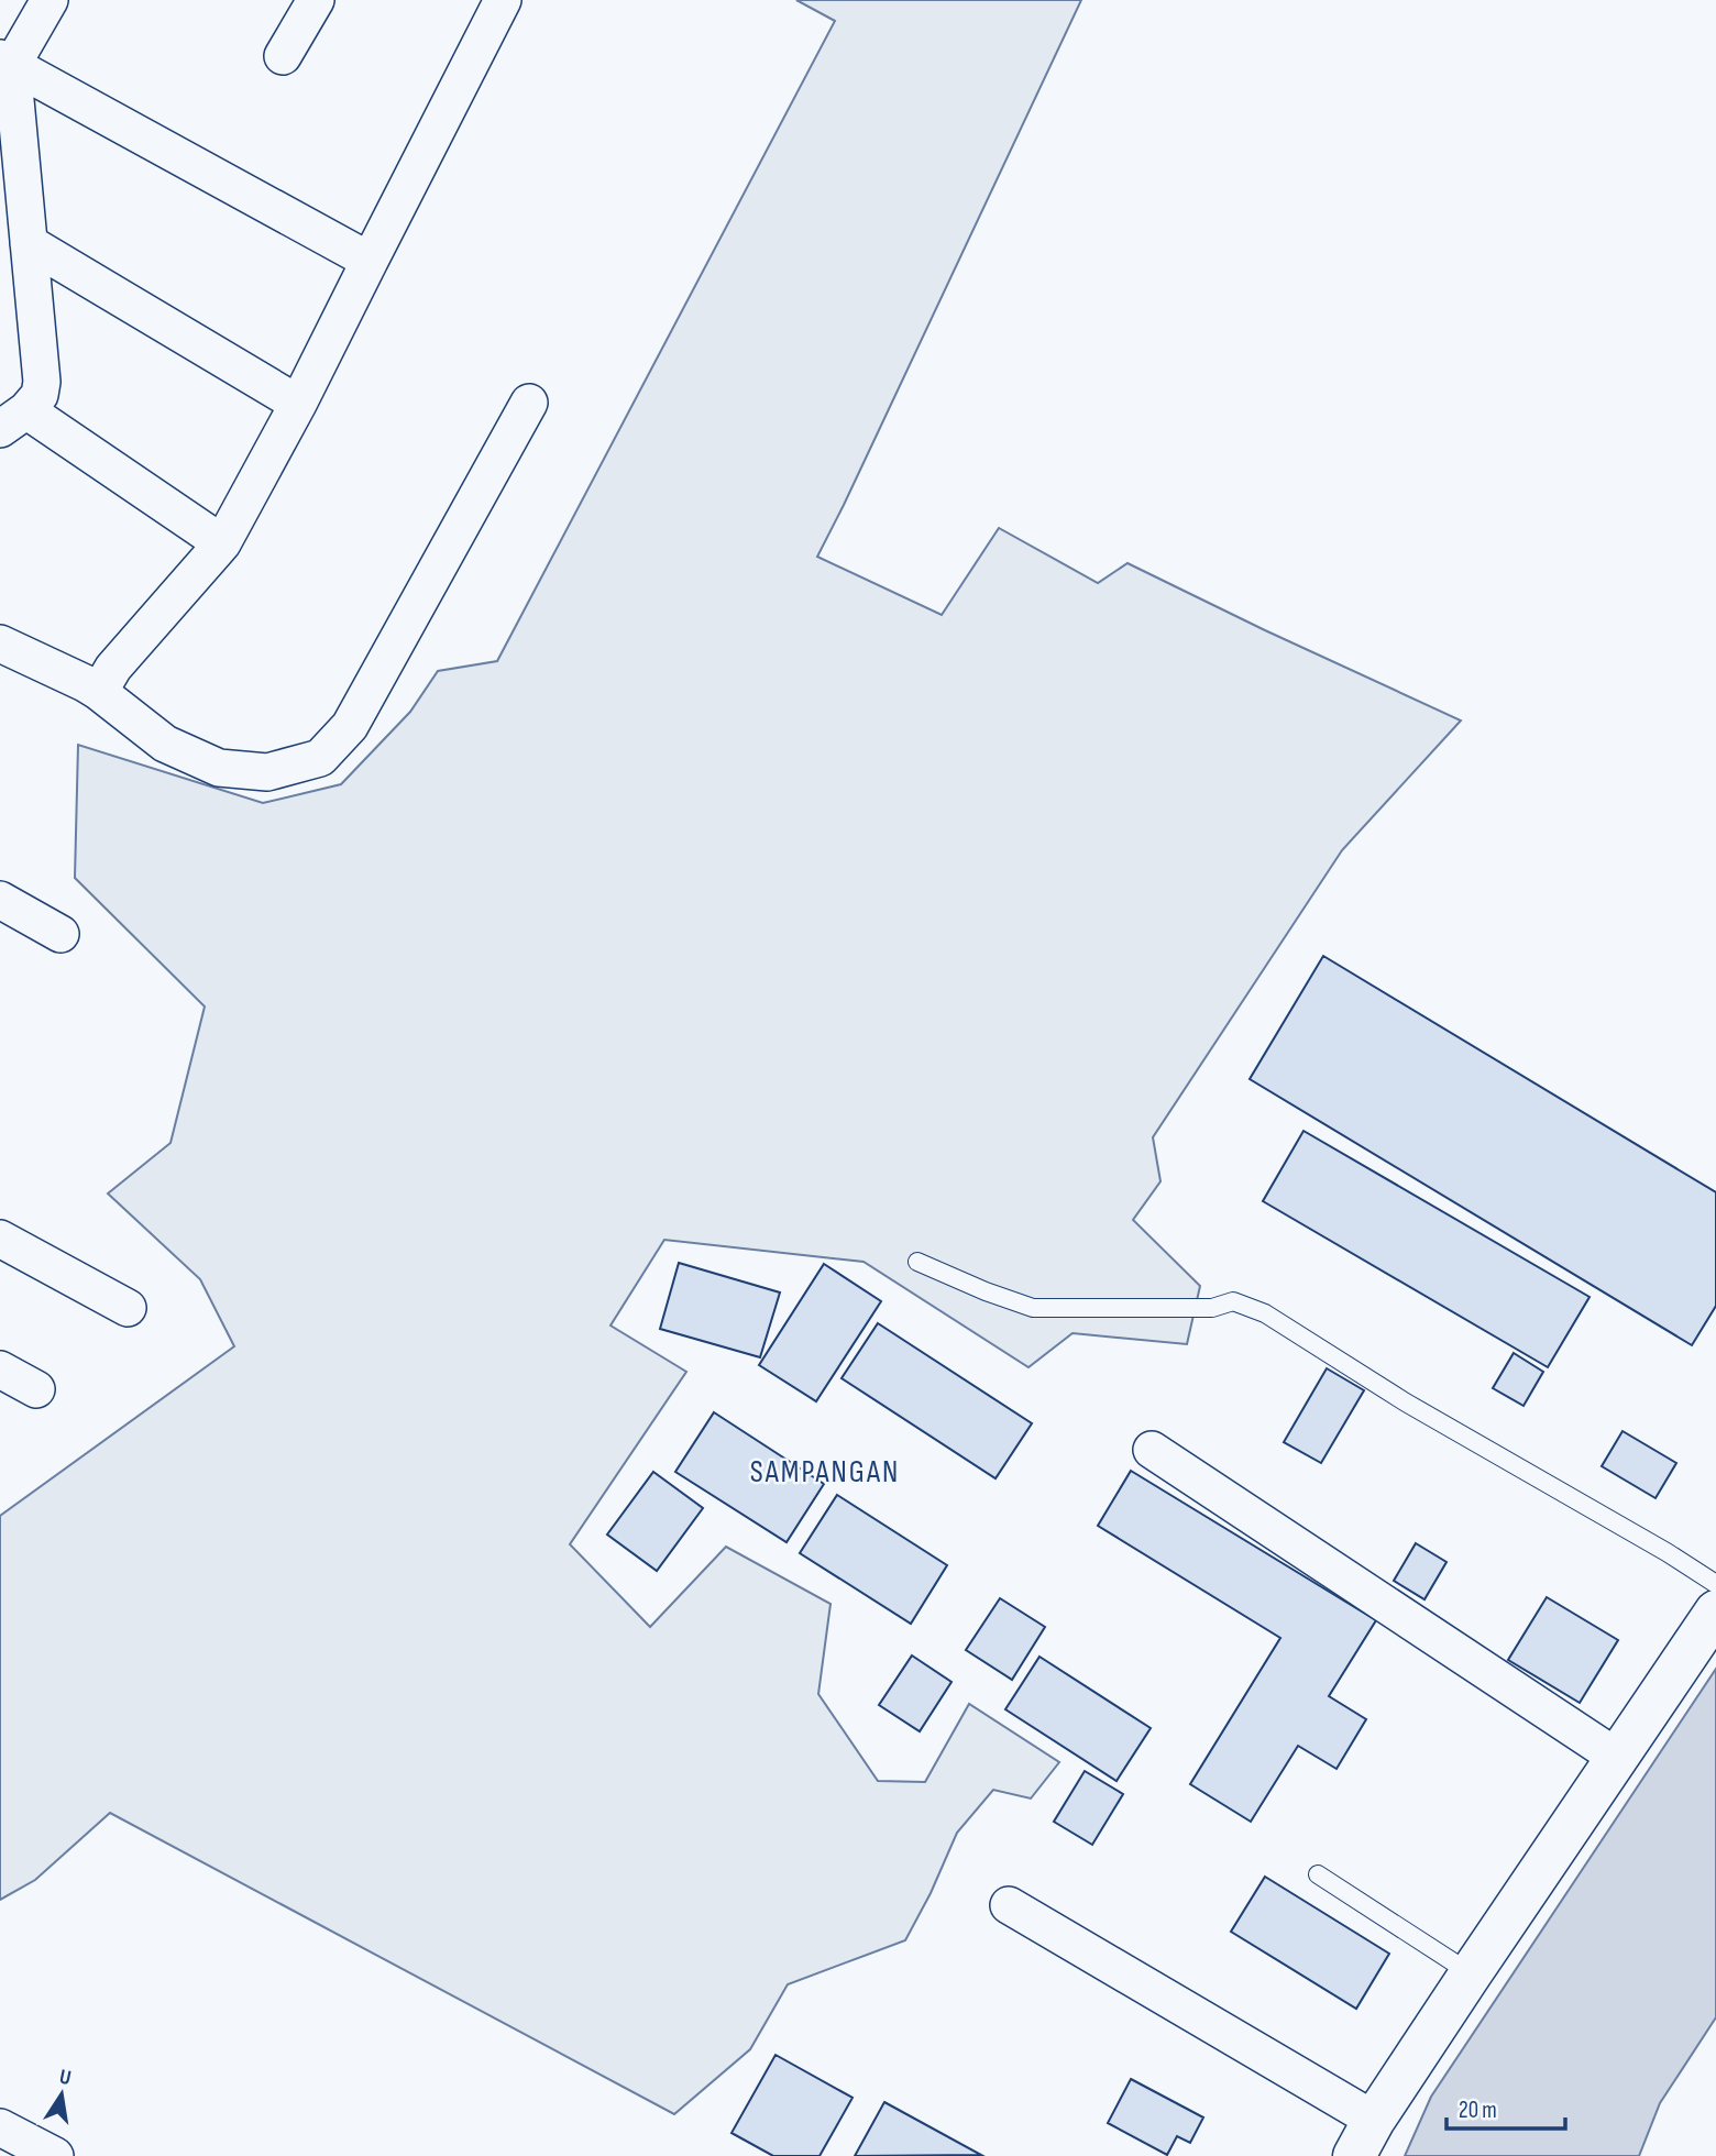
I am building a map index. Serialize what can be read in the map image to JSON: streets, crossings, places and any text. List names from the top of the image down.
{
  "districts": ["SAMPANGAN"],
  "scale_bar": "20 m",
  "north": "top"
}
